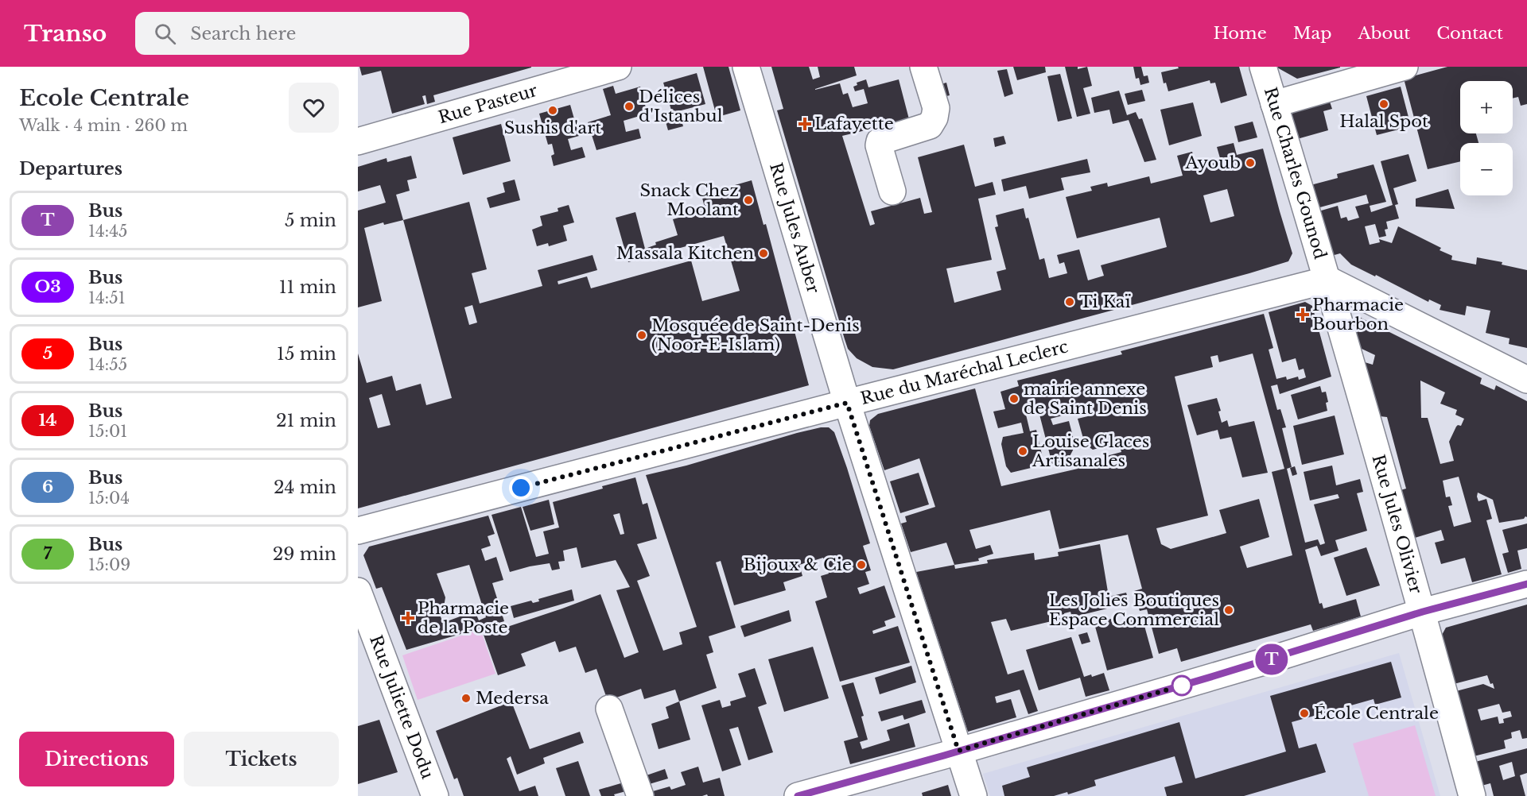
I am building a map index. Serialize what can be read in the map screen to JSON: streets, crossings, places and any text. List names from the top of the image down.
{
  "streets": {
    "street": [
      "Rue Pasteur",
      "Rue Charles Gounod",
      "Rue Jules Auber",
      "Rue du Maréchal Leclerc",
      "Rue Jules Olivier",
      "Rue Juliette Dodu"
    ]
  },
  "crossings": [
    ["Rue Charles Gounod", "Rue du Maréchal Leclerc"],
    ["Rue Charles Gounod", "Rue Jules Olivier"],
    ["Rue Jules Auber", "Rue du Maréchal Leclerc"],
    ["Rue du Maréchal Leclerc", "Rue Jules Olivier"]
  ],
  "places": {
    "other": [
      "Halal Spot",
      "Délices d'Istanbul",
      "Sushis d'art",
      "Ayoub",
      "Snack Chez Moolant",
      "Massala Kitchen",
      "Ti Kaï",
      "Mosquée de Saint-Denis (Noor-E-Islam)",
      "mairie annexe de Saint Denis",
      "Louise Glaces Artisanales",
      "Bijoux & Cie",
      "Les Jolies Boutiques Espace Commercial",
      "Medersa",
      "École Centrale"
    ],
    "health": ["Lafayette", "Pharmacie Bourbon", "Pharmacie de la Poste"]
  },
  "lines": ["bus line T"],
  "page": {
    "header": "Transo",
    "search": "Search here",
    "nav": [
      "Home",
      "Map",
      "About",
      "Contact"
    ],
    "heading": [
      ["Ecole Centrale", "Walk · 4 min · 260 m"],
      "Departures"
    ],
    "on_map": "T",
    "map_buttons": ["+", "−"],
    "list": [
      {
        "mark": "T",
        "name": "Bus",
        "note": "14:45",
        "value": "5 min"
      },
      {
        "mark": "O3",
        "name": "Bus",
        "note": "14:51",
        "value": "11 min"
      },
      {
        "mark": "5",
        "name": "Bus",
        "note": "14:55",
        "value": "15 min"
      },
      {
        "mark": "14",
        "name": "Bus",
        "note": "15:01",
        "value": "21 min"
      },
      {
        "mark": "6",
        "name": "Bus",
        "note": "15:04",
        "value": "24 min"
      },
      {
        "mark": "7",
        "name": "Bus",
        "note": "15:09",
        "value": "29 min"
      }
    ],
    "buttons": ["Directions", "Tickets"]
  }
}
